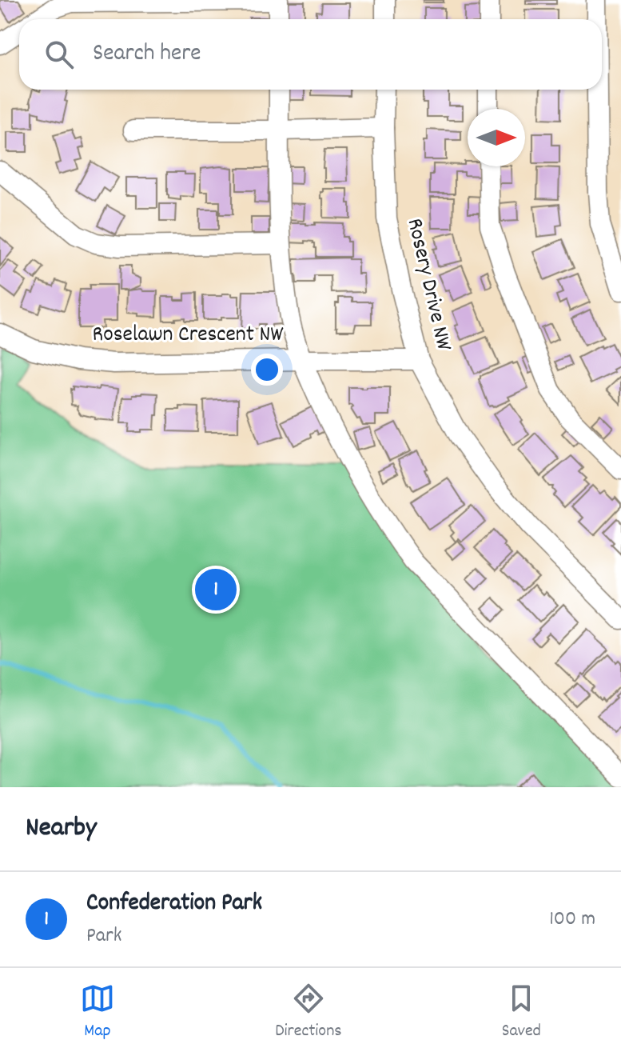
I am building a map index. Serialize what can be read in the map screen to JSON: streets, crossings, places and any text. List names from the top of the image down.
{
  "streets": {
    "street": ["Rosery Drive NW", "Roselawn Crescent NW"]
  },
  "crossings": [
    ["Rosery Drive NW", "Roselawn Crescent NW"]
  ],
  "north": "right",
  "page": {
    "search": "Search here",
    "pins": "1",
    "heading": "Nearby",
    "list": [
      {
        "mark": "1",
        "name": "Confederation Park",
        "note": "Park",
        "value": "100 m"
      }
    ],
    "nav": ["Map", "Directions", "Saved"]
  }
}
